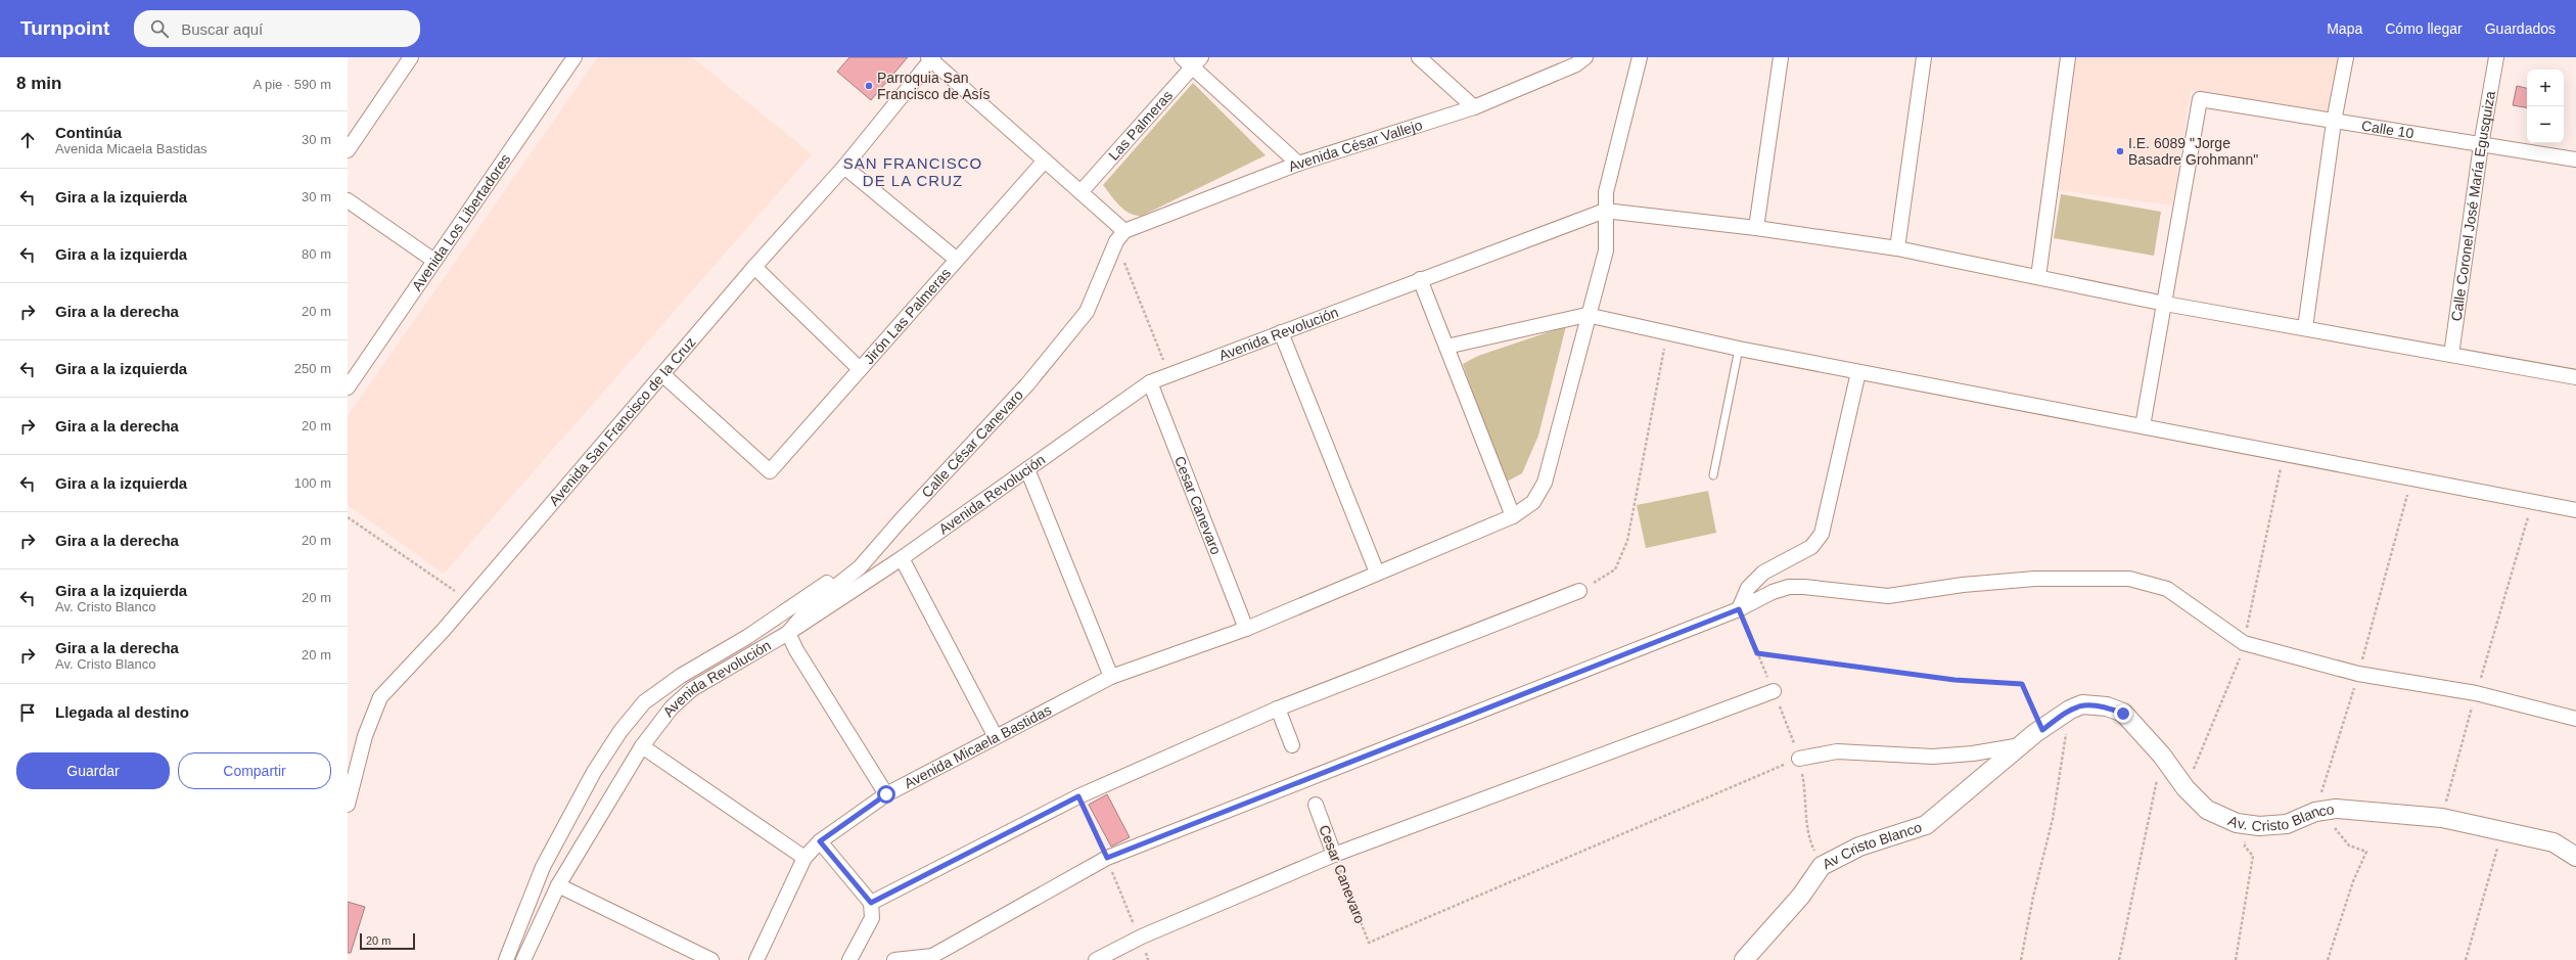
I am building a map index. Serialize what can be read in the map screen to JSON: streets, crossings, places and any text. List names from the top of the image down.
{
  "streets": {
    "street": [
      "Las Palmeras",
      "Calle 10",
      "Avenida César Vallejo",
      "Calle Coronel José María Egusquiza",
      "Avenida Los Libertadores",
      "Jirón Las Palmeras",
      "Avenida Revolución",
      "Avenida San Francisco de la Cruz",
      "Calle César Canevaro",
      "Cesar Canevaro",
      "Avenida Micaela Bastidas",
      "Av. Cristo Blanco",
      "Av Cristo Blanco"
    ]
  },
  "crossings": [
    ["Calle 10", "Calle Coronel José María Egusquiza"],
    ["Avenida César Vallejo", "Calle César Canevaro"],
    ["Jirón Las Palmeras", "Avenida San Francisco de la Cruz"],
    ["Avenida Revolución", "Calle César Canevaro"],
    ["Avenida Revolución", "Cesar Canevaro"],
    ["Avenida Revolución", "Avenida Micaela Bastidas"],
    ["Cesar Canevaro", "Avenida Micaela Bastidas"],
    ["Av. Cristo Blanco", "Av Cristo Blanco"]
  ],
  "districts": ["SAN FRANCISCO DE LA CRUZ"],
  "places": ["Parroquia San Francisco de Asís", "I.E. 6089 \"Jorge Basadre Grohmann\""],
  "scale_bar": "20 m",
  "page": {
    "header": "Turnpoint",
    "search": "Buscar aquí",
    "nav": ["Mapa", "Cómo llegar", "Guardados"],
    "heading": ["8 min", "A pie · 590 m"],
    "map_buttons": ["+", "−"],
    "list": [
      ["Continúa", "Avenida Micaela Bastidas", "30 m"],
      ["Gira a la izquierda", "30 m"],
      ["Gira a la izquierda", "80 m"],
      ["Gira a la derecha", "20 m"],
      ["Gira a la izquierda", "250 m"],
      ["Gira a la derecha", "20 m"],
      ["Gira a la izquierda", "100 m"],
      ["Gira a la derecha", "20 m"],
      ["Gira a la izquierda", "Av. Cristo Blanco", "20 m"],
      ["Gira a la derecha", "Av. Cristo Blanco", "20 m"],
      "Llegada al destino"
    ],
    "buttons": ["Guardar", "Compartir"],
    "scale": "20 m"
  }
}
